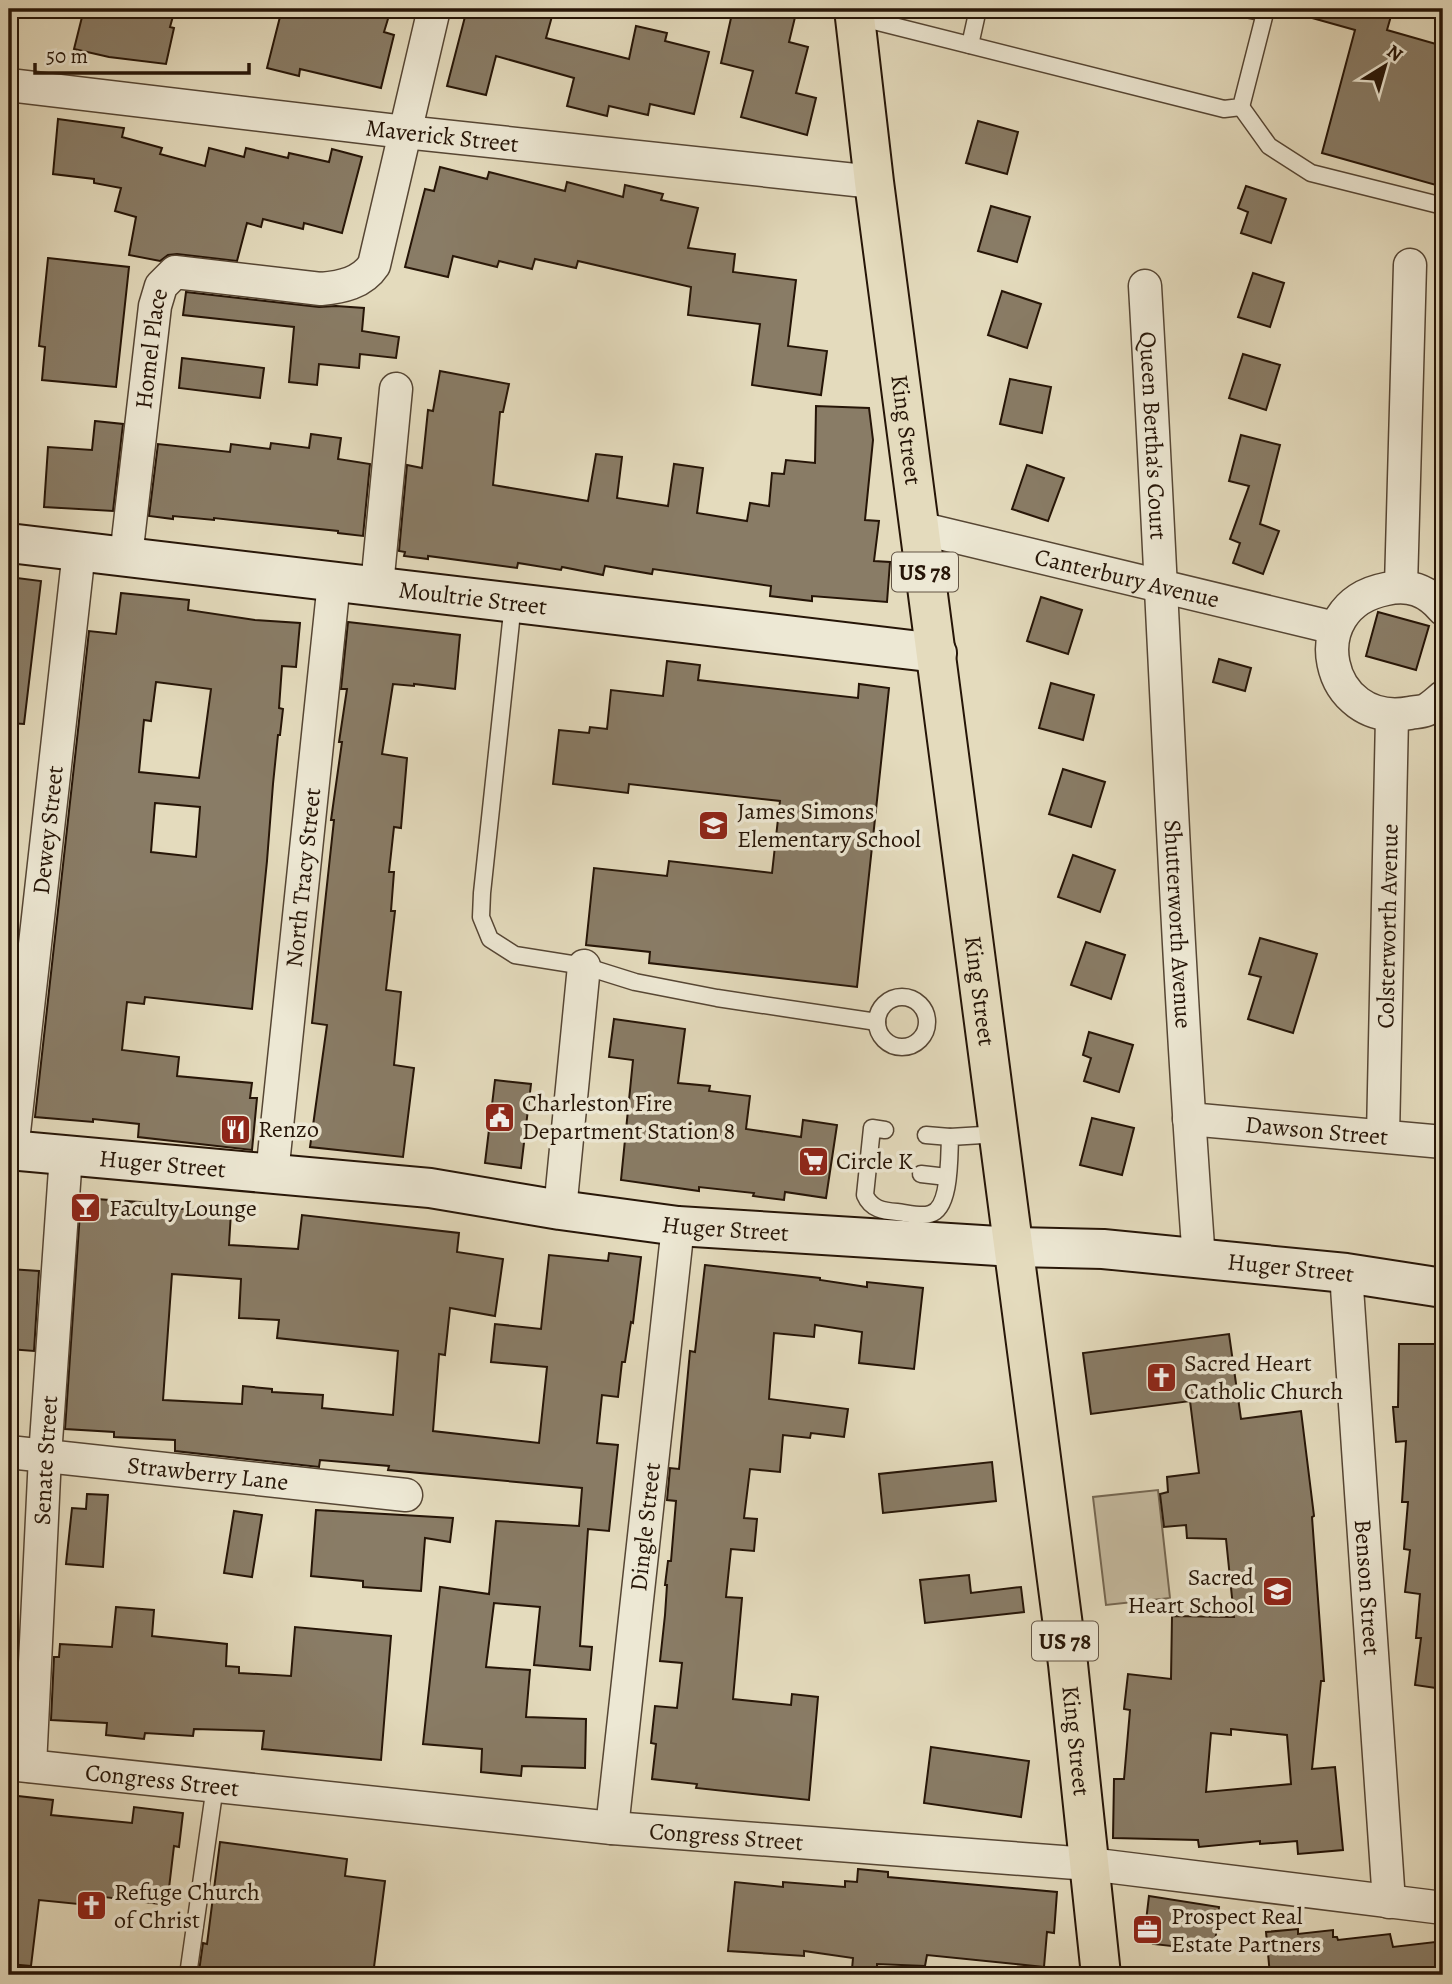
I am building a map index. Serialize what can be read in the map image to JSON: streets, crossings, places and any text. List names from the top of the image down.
{
  "streets": {
    "main road": ["King Street", "US 78"],
    "street": [
      "Maverick Street",
      "Homel Place",
      "Queen Bertha's Court",
      "Canterbury Avenue",
      "Moultrie Street",
      "Dewey Street",
      "North Tracy Street",
      "Shutterworth Avenue",
      "Colsterworth Avenue",
      "Dawson Street",
      "Huger Street",
      "Senate Street",
      "Strawberry Lane",
      "Dingle Street",
      "Benson Street",
      "Congress Street"
    ]
  },
  "crossings": [
    ["Maverick Street", "Homel Place"],
    ["Maverick Street", "King Street"],
    ["Homel Place", "Moultrie Street"],
    ["King Street", "Canterbury Avenue"],
    ["King Street", "Moultrie Street"],
    ["King Street", "Huger Street"],
    ["King Street", "Congress Street"],
    ["Queen Bertha's Court", "Canterbury Avenue"],
    ["Queen Bertha's Court", "Shutterworth Avenue"],
    ["Canterbury Avenue", "Shutterworth Avenue"],
    ["Moultrie Street", "Dewey Street"],
    ["Moultrie Street", "North Tracy Street"],
    ["Dewey Street", "Huger Street"],
    ["North Tracy Street", "Huger Street"],
    ["Shutterworth Avenue", "Dawson Street"],
    ["Shutterworth Avenue", "Huger Street"],
    ["Colsterworth Avenue", "Dawson Street"],
    ["Huger Street", "Senate Street"],
    ["Huger Street", "Dingle Street"],
    ["Huger Street", "Benson Street"],
    ["Senate Street", "Strawberry Lane"],
    ["Senate Street", "Congress Street"],
    ["Dingle Street", "Congress Street"],
    ["Benson Street", "Congress Street"]
  ],
  "places": {
    "school or university": ["James Simons Elementary School", "Sacred Heart School"],
    "public building": ["Charleston Fire Department Station 8"],
    "restaurant": ["Renzo"],
    "supermarket": ["Circle K"],
    "bar": ["Faculty Lounge"],
    "church": ["Sacred Heart Catholic Church", "Refuge Church of Christ"],
    "office": ["Prospect Real Estate Partners"]
  },
  "scale_bar": "50 m",
  "north": "top right"
}
